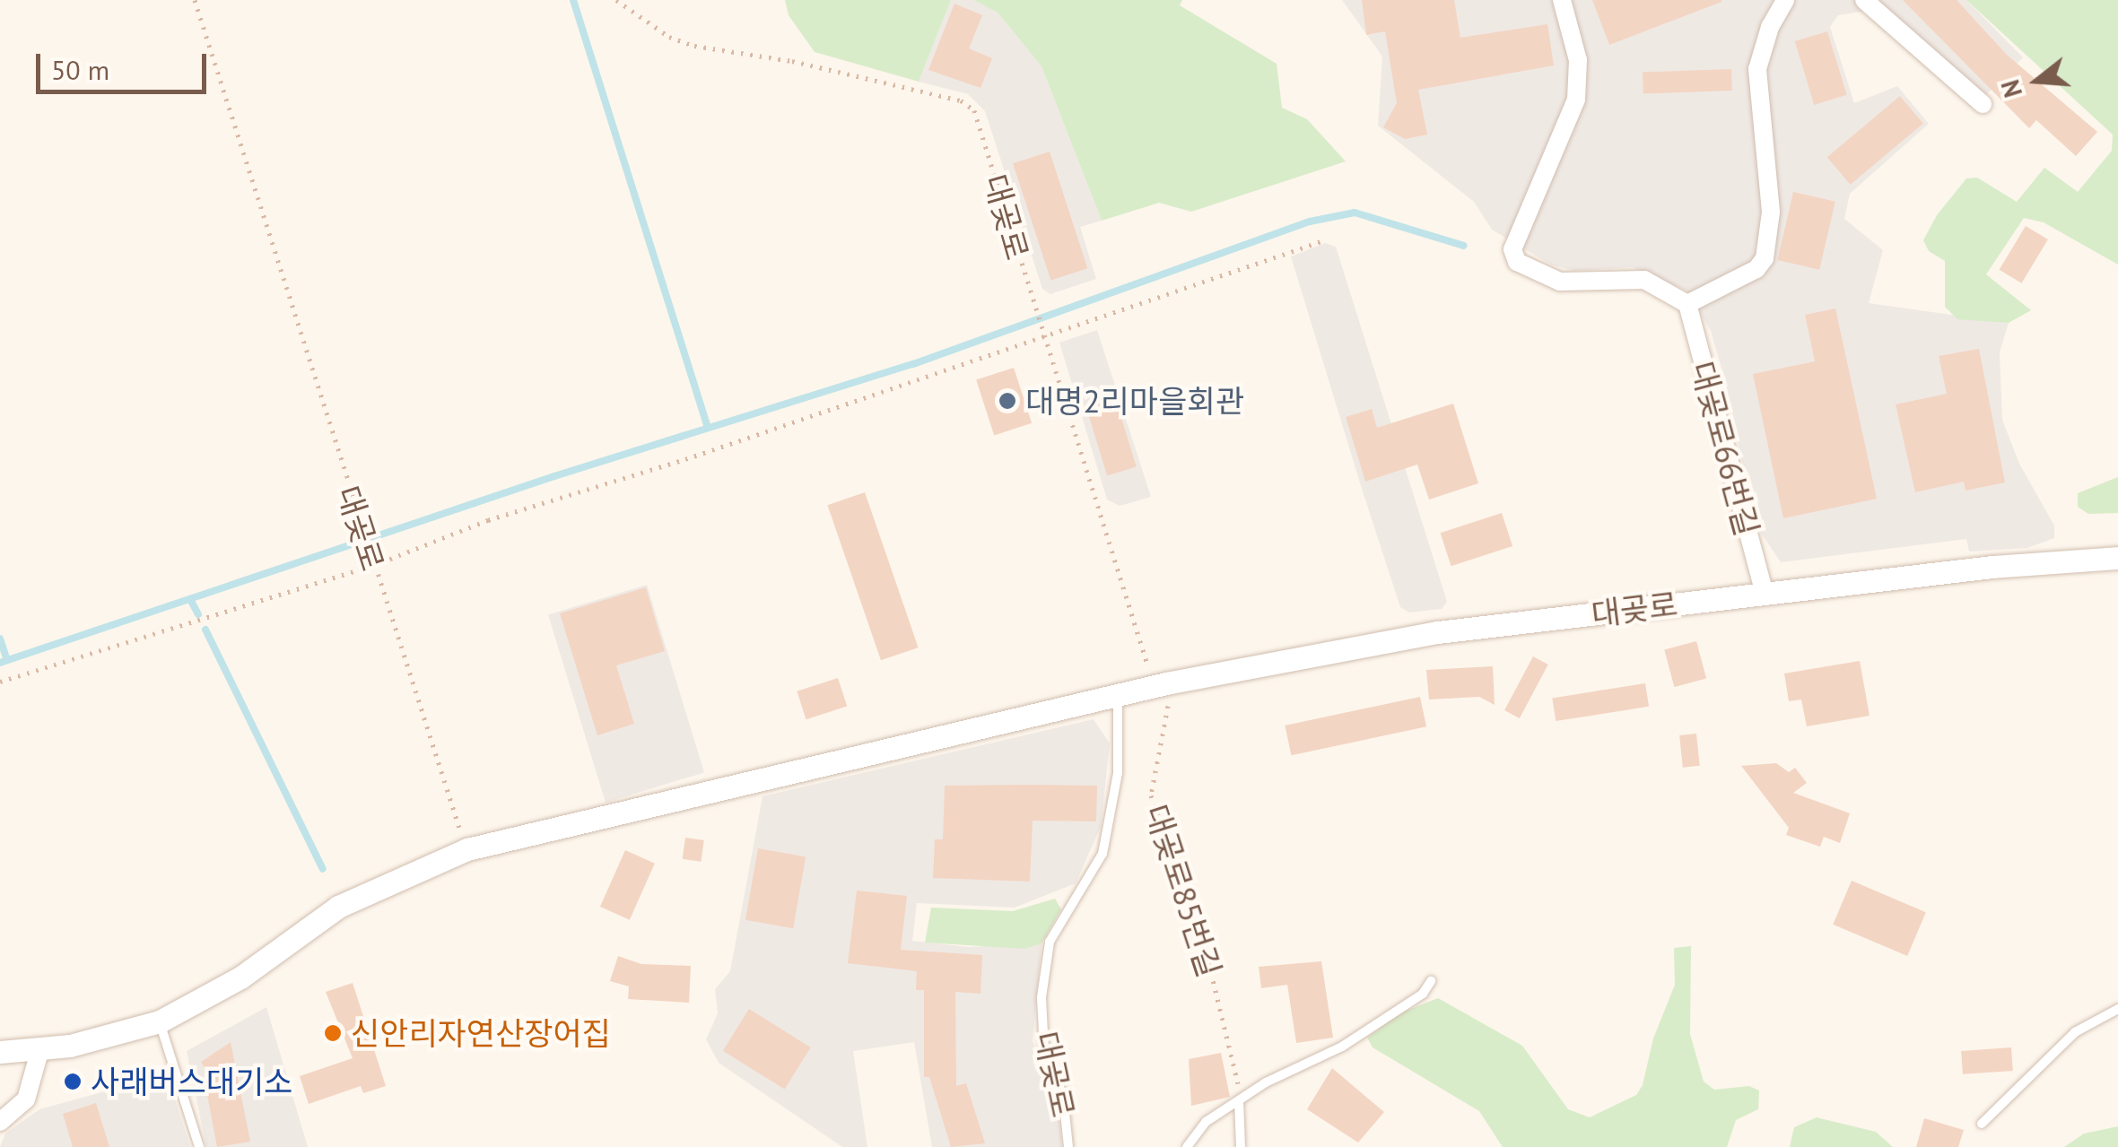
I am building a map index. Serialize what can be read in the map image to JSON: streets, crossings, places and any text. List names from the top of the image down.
{
  "streets": {
    "street": ["대곶로", "대곶로66번길"],
    "path": ["대곶로85번길"]
  },
  "crossings": [
    ["대곶로", "대곶로66번길"],
    ["대곶로", "대곶로85번길"]
  ],
  "places": ["대명2리마을회관", "신안리자연산장어집", "사래버스대기소"],
  "scale_bar": "50 m",
  "north": "left"
}
